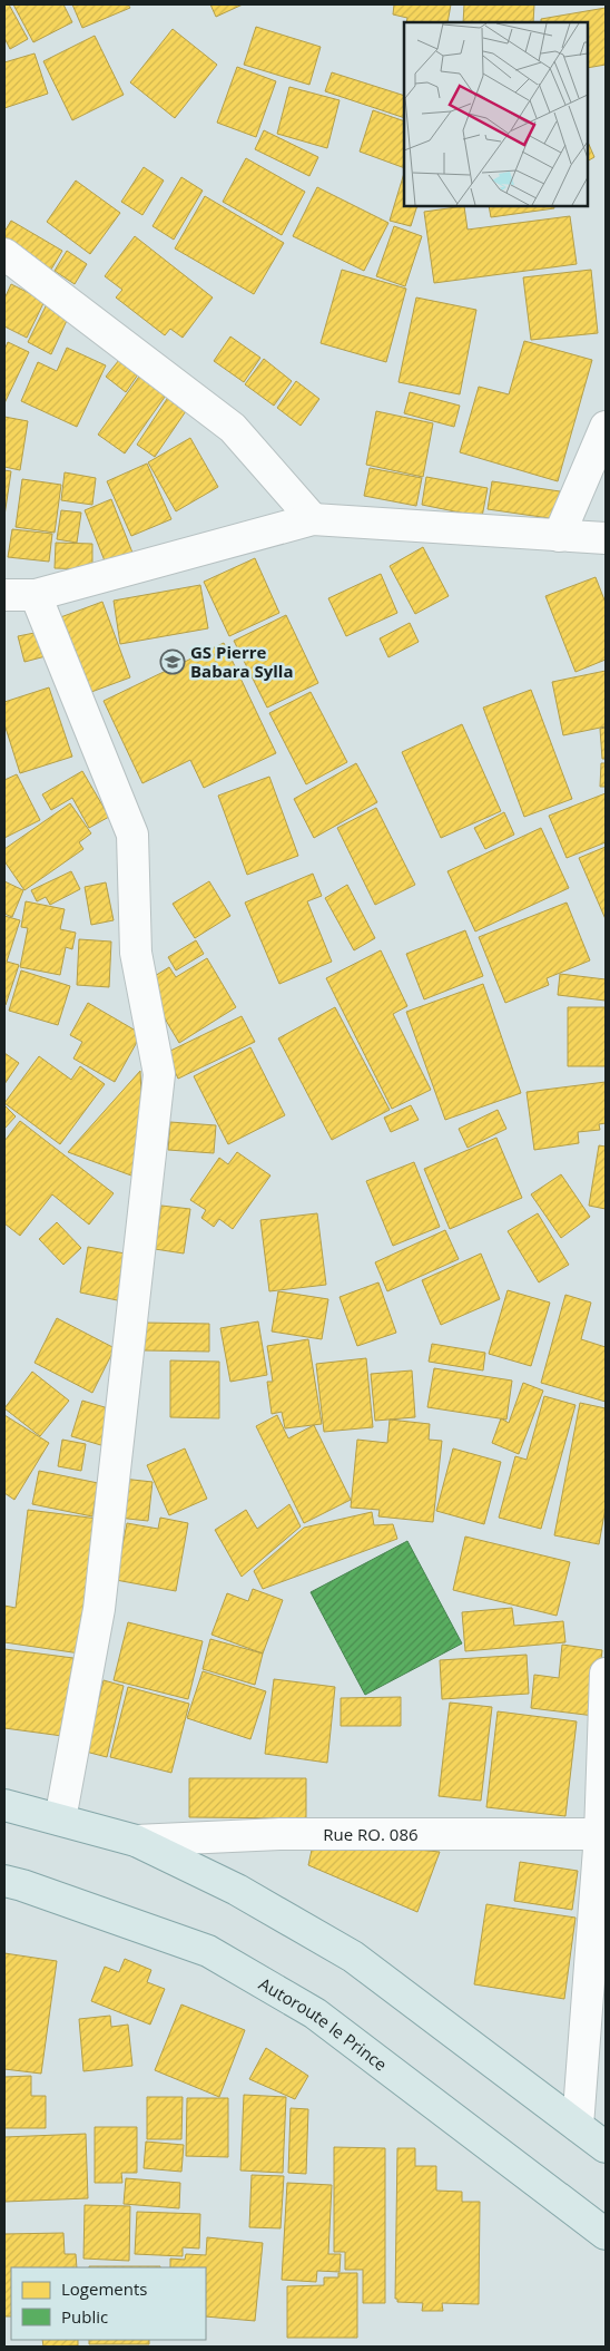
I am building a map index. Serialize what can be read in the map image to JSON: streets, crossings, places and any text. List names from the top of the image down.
{
  "streets": {
    "main road": ["Autoroute le Prince"],
    "street": ["Rue RO. 086"]
  },
  "places": {
    "school or university": ["GS Pierre Babara Sylla"]
  },
  "legend": ["Logements", "Public"]
}
